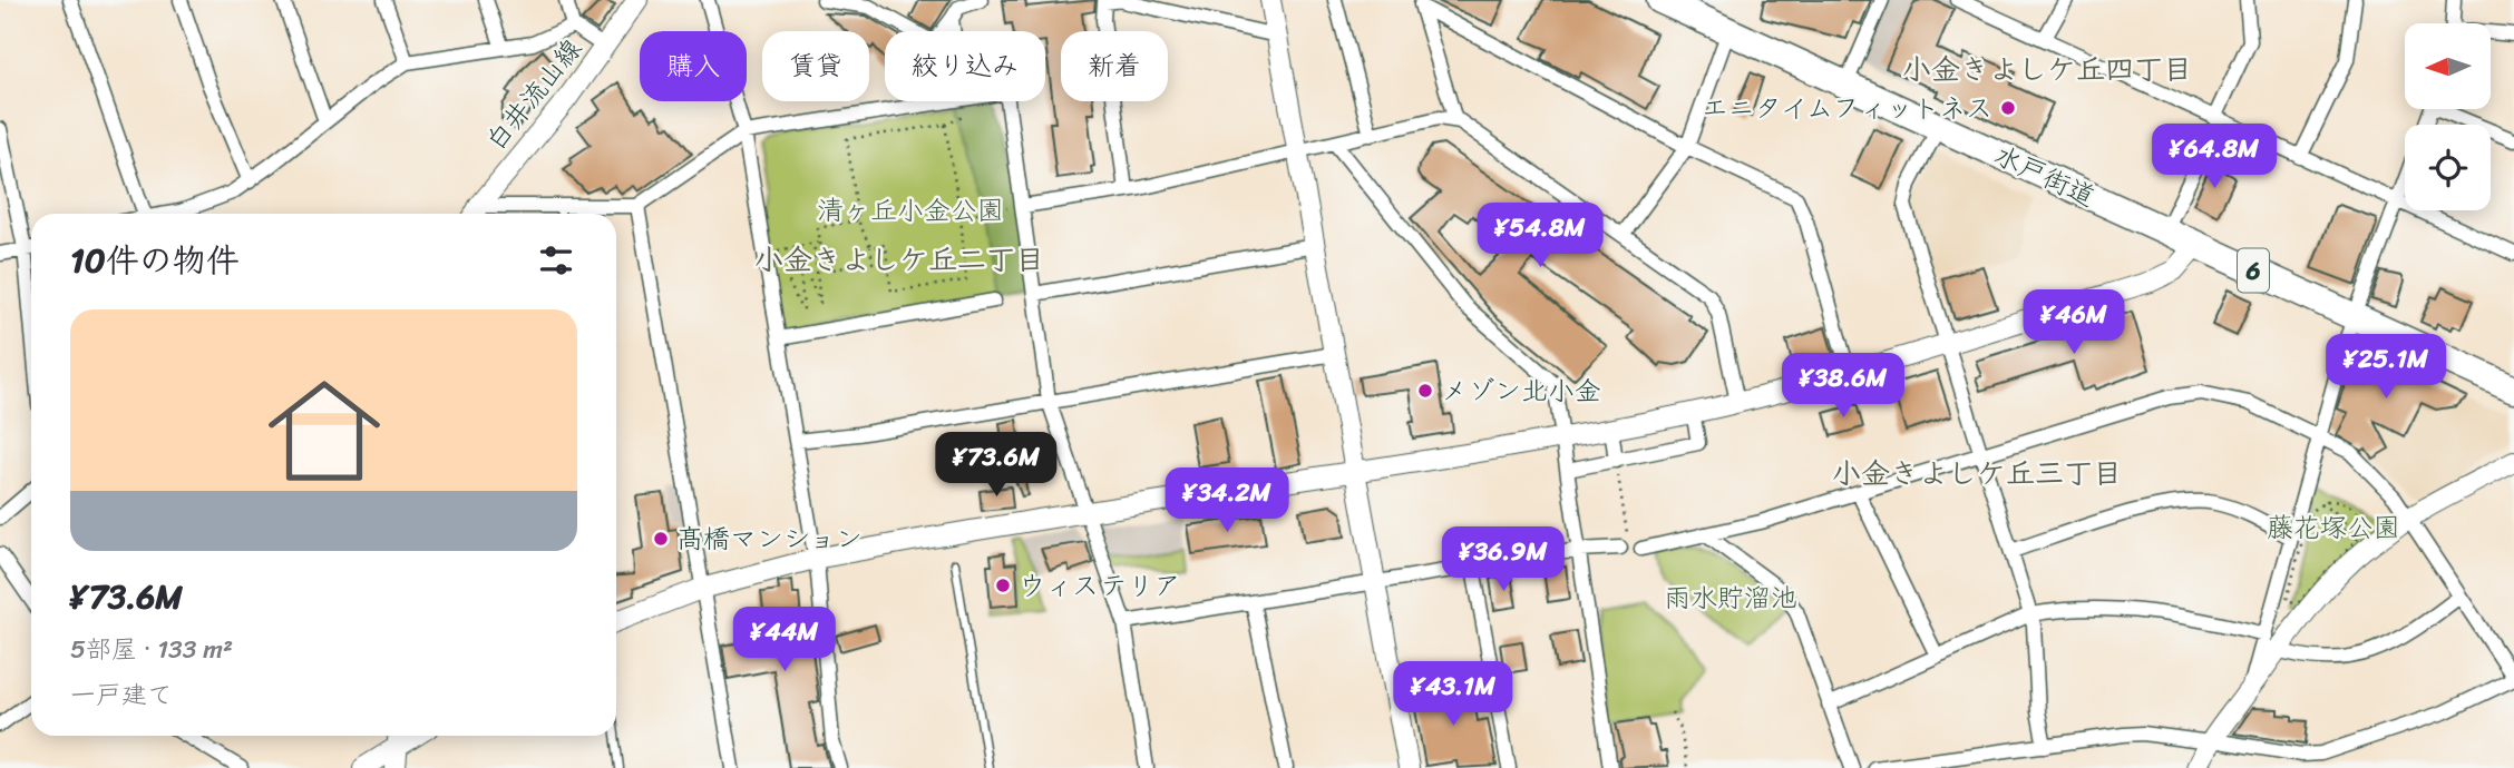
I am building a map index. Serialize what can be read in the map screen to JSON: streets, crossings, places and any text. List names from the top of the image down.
{
  "streets": {
    "highway": ["水戸街道", "6"],
    "street": ["白井流山線"]
  },
  "districts": ["小金きよしケ丘四丁目", "小金きよしケ丘二丁目", "小金きよしケ丘三丁目"],
  "parks": ["清ヶ丘小金公園", "藤花塚公園", "雨水貯溜池"],
  "places": [
    "エニタイムフィットネス",
    "メゾン北小金",
    "髙橋マンション",
    "ウィステリア"
  ],
  "north": "left",
  "page": {
    "chip": [
      "購入",
      "賃貸",
      "絞り込み",
      "新着"
    ],
    "price": [
      "¥64.8M",
      "¥54.8M",
      "¥46M",
      "¥25.1M",
      "¥38.6M",
      "¥73.6M",
      "¥34.2M",
      "¥36.9M",
      "¥44M",
      "¥43.1M"
    ],
    "heading": "10件の物件",
    "list": [
      {
        "name": "¥73.6M",
        "note": "5部屋 · 133 m² · 一戸建て"
      }
    ]
  }
}
